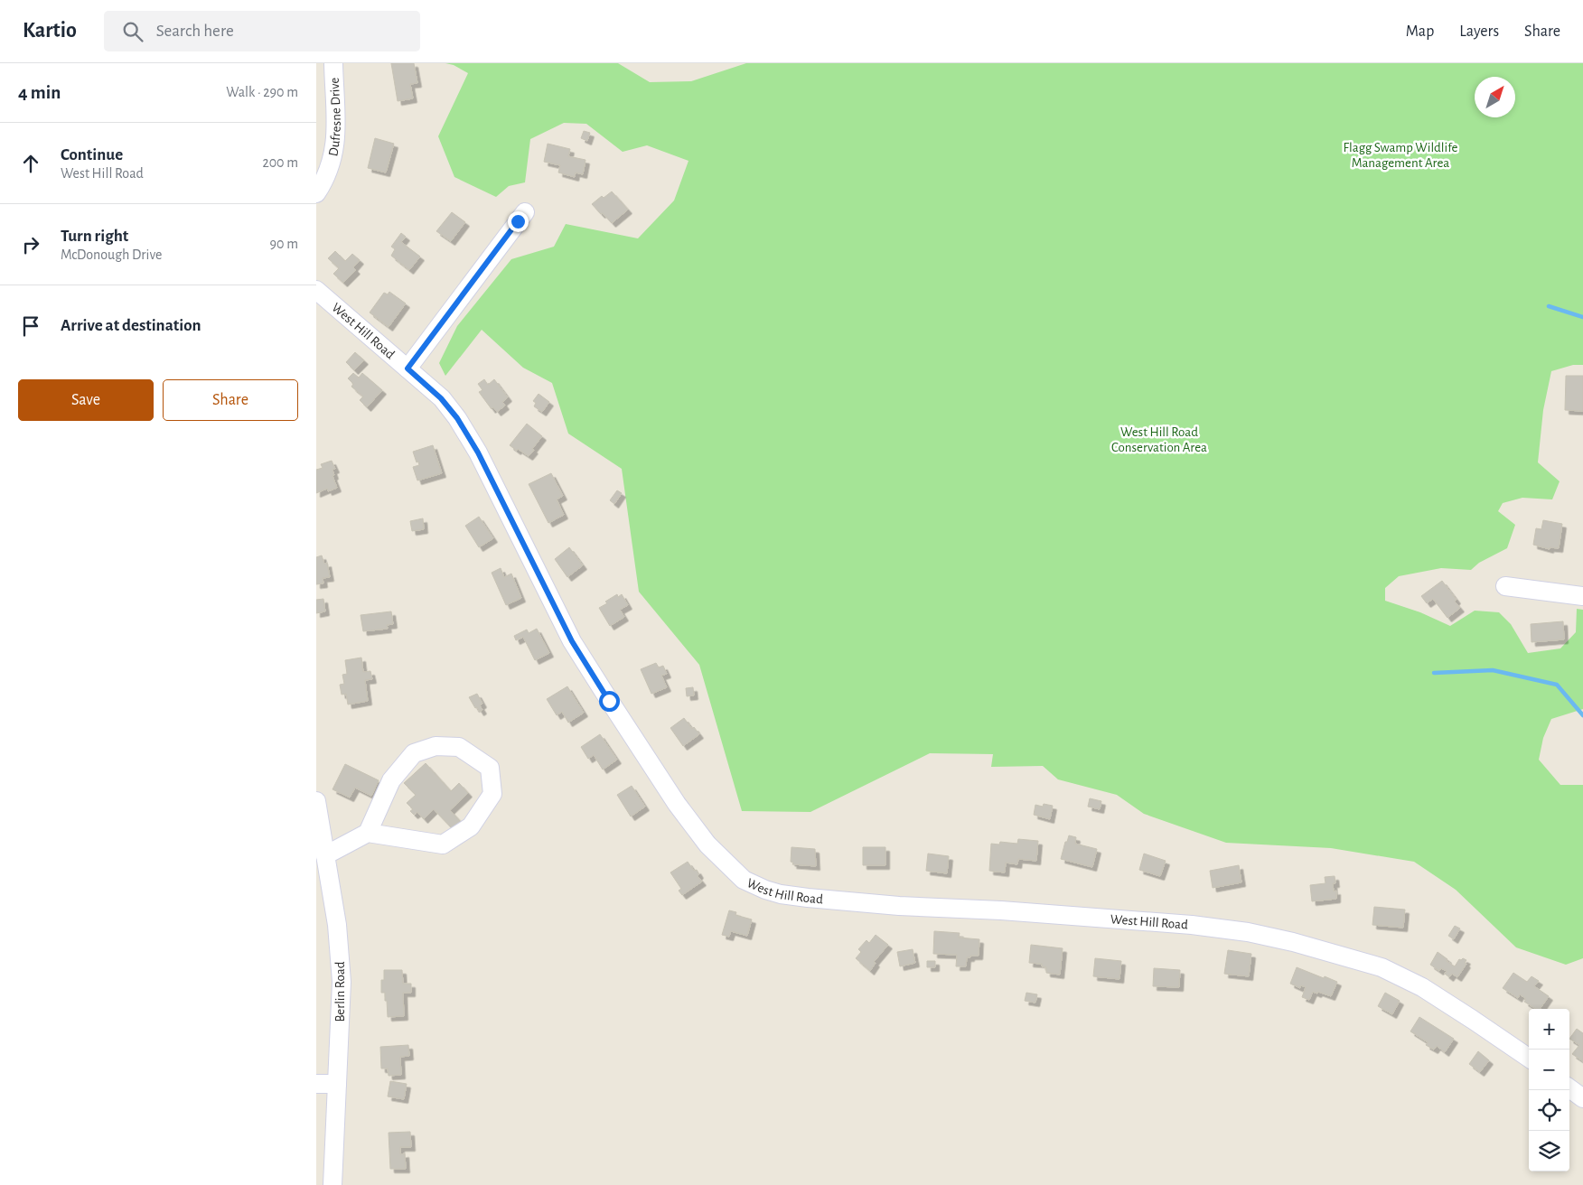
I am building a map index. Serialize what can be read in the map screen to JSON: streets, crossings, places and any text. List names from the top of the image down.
{
  "streets": {
    "street": ["Dufresne Drive", "West Hill Road", "Berlin Road"]
  },
  "parks": ["Flagg Swamp Wildlife Management Area", "West Hill Road Conservation Area"],
  "north": "top right",
  "page": {
    "header": "Kartio",
    "search": "Search here",
    "nav": ["Map", "Layers", "Share"],
    "heading": ["4 min", "Walk · 290 m"],
    "list": [
      ["Continue", "West Hill Road", "200 m"],
      ["Turn right", "McDonough Drive", "90 m"],
      "Arrive at destination"
    ],
    "buttons": ["Save", "Share"],
    "map_buttons": ["+", "−"]
  }
}
